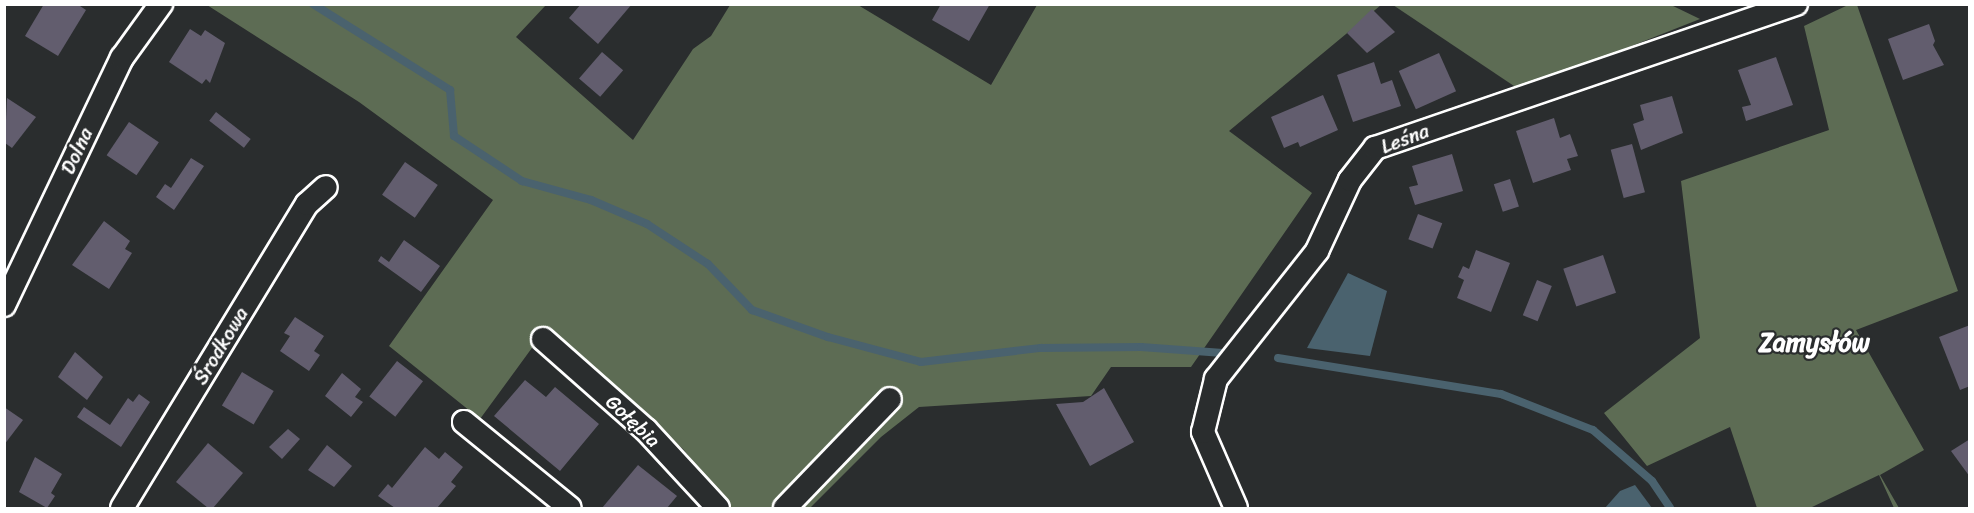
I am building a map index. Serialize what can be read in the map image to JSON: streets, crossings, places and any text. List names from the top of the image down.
{
  "streets": {
    "street": [
      "Leśna",
      "Dolna",
      "Środkowa",
      "Gołębia"
    ]
  },
  "districts": ["Zamysłów"]
}
